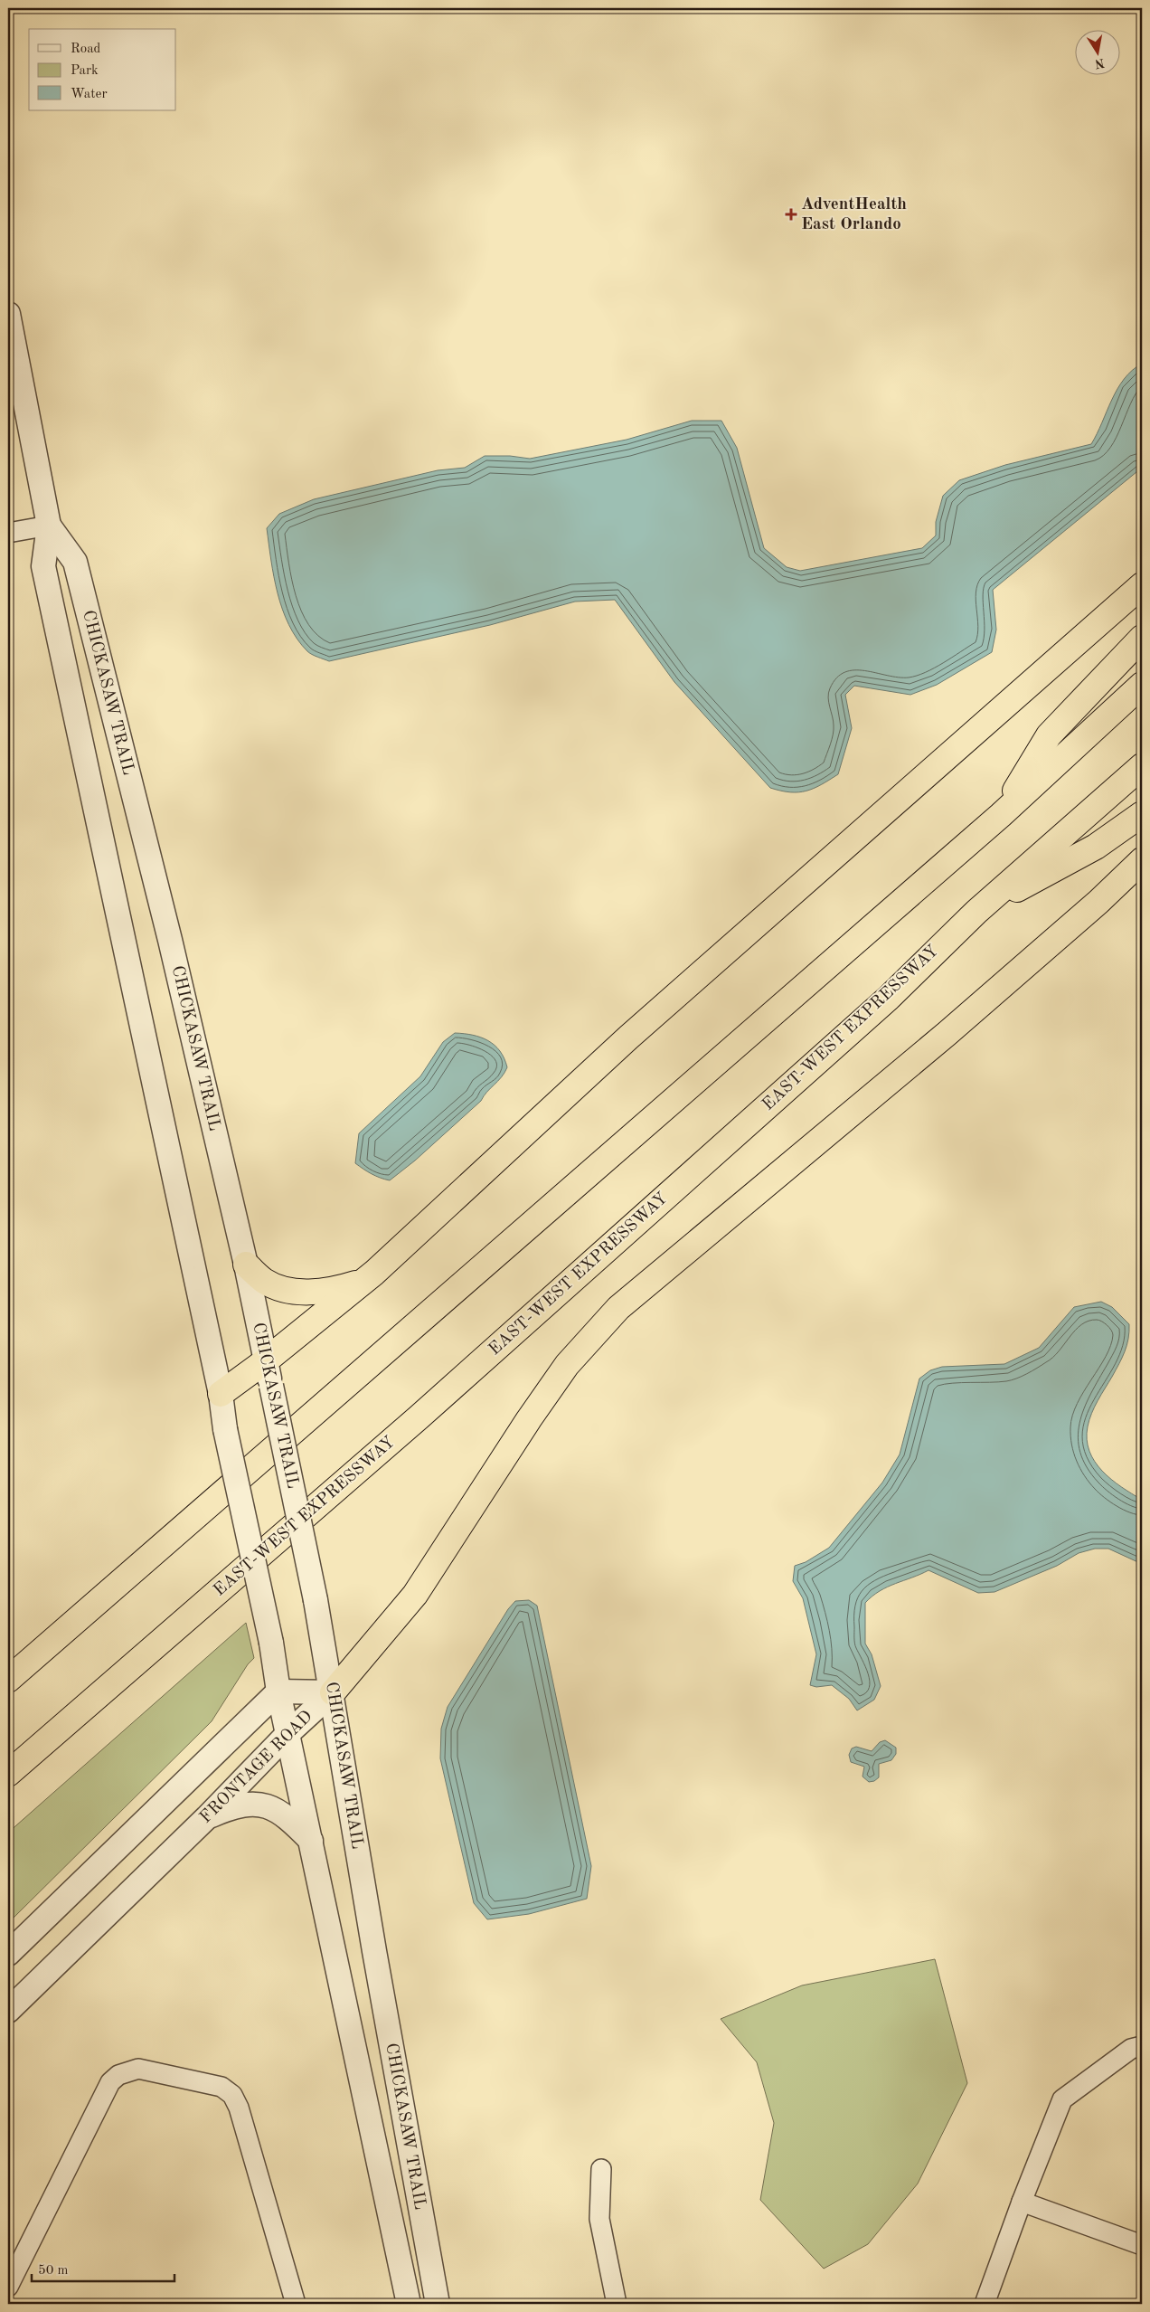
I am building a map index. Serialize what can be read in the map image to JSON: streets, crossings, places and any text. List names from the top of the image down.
{
  "streets": {
    "highway": ["EAST-WEST EXPRESSWAY"],
    "street": ["CHICKASAW TRAIL", "FRONTAGE ROAD"]
  },
  "crossings": [
    ["CHICKASAW TRAIL", "FRONTAGE ROAD"]
  ],
  "places": {
    "health": ["AdventHealth East Orlando"]
  },
  "legend": ["Road", "Park", "Water"],
  "scale_bar": "50 m",
  "north": "bottom"
}
